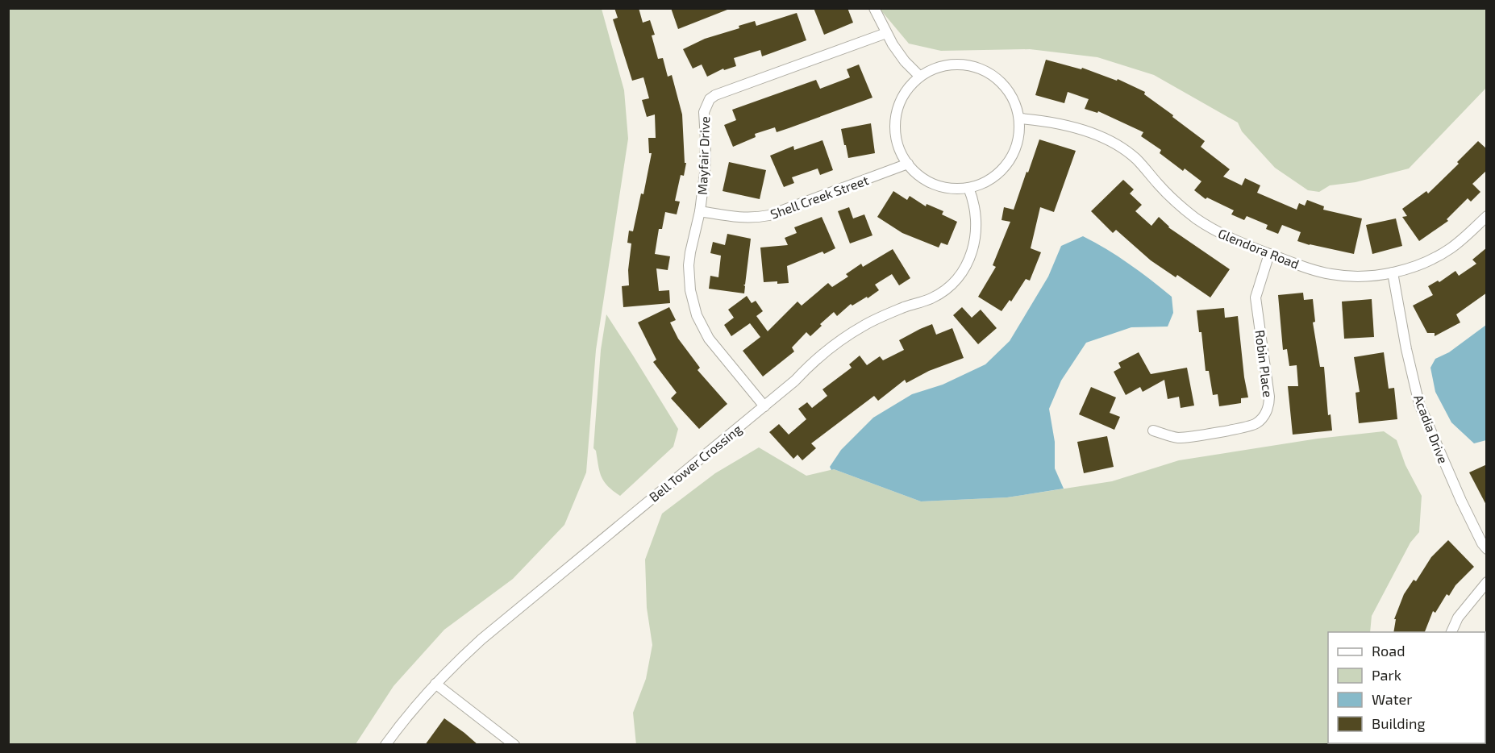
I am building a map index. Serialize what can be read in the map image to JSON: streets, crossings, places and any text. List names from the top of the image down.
{
  "streets": {
    "street": [
      "Mayfair Drive",
      "Shell Creek Street",
      "Glendora Road",
      "Robin Place",
      "Acadia Drive",
      "Bell Tower Crossing"
    ]
  },
  "crossings": [
    ["Mayfair Drive", "Shell Creek Street"],
    ["Mayfair Drive", "Bell Tower Crossing"],
    ["Shell Creek Street", "Glendora Road"],
    ["Shell Creek Street", "Bell Tower Crossing"],
    ["Glendora Road", "Robin Place"],
    ["Glendora Road", "Acadia Drive"],
    ["Glendora Road", "Bell Tower Crossing"]
  ],
  "legend": [
    "Road",
    "Park",
    "Water",
    "Building"
  ]
}
